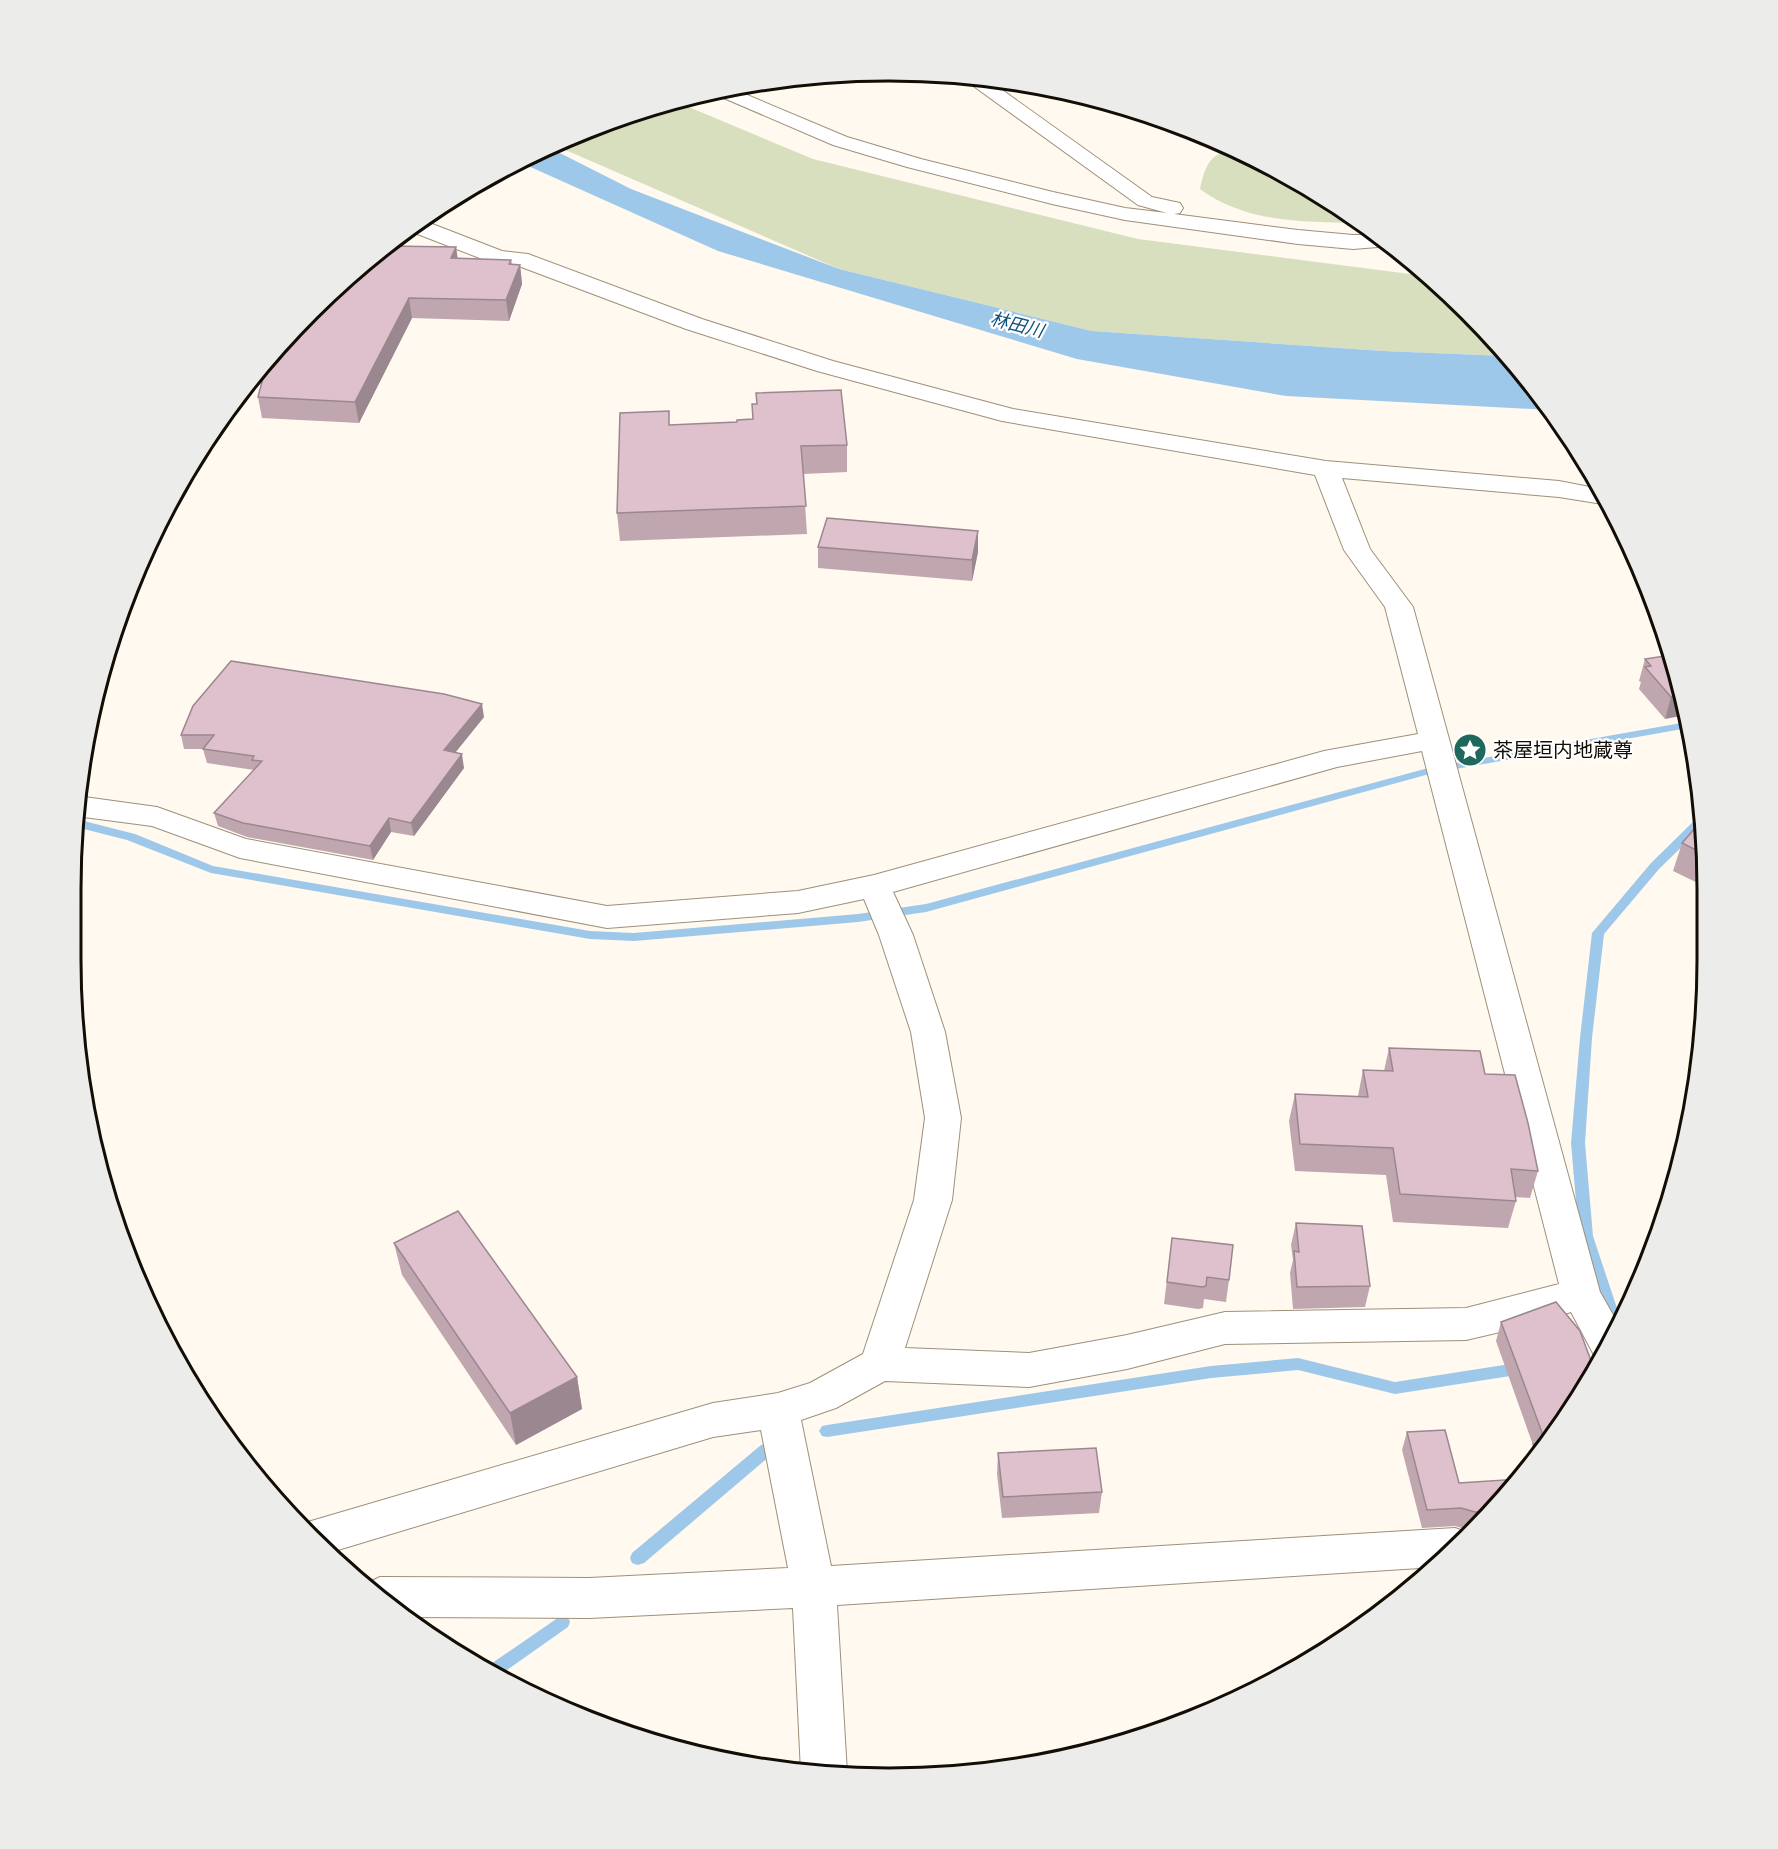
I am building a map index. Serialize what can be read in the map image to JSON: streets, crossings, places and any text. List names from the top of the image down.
{
  "water": ["林田川"],
  "places": {
    "place": ["茶屋垣内地蔵尊"]
  }
}
